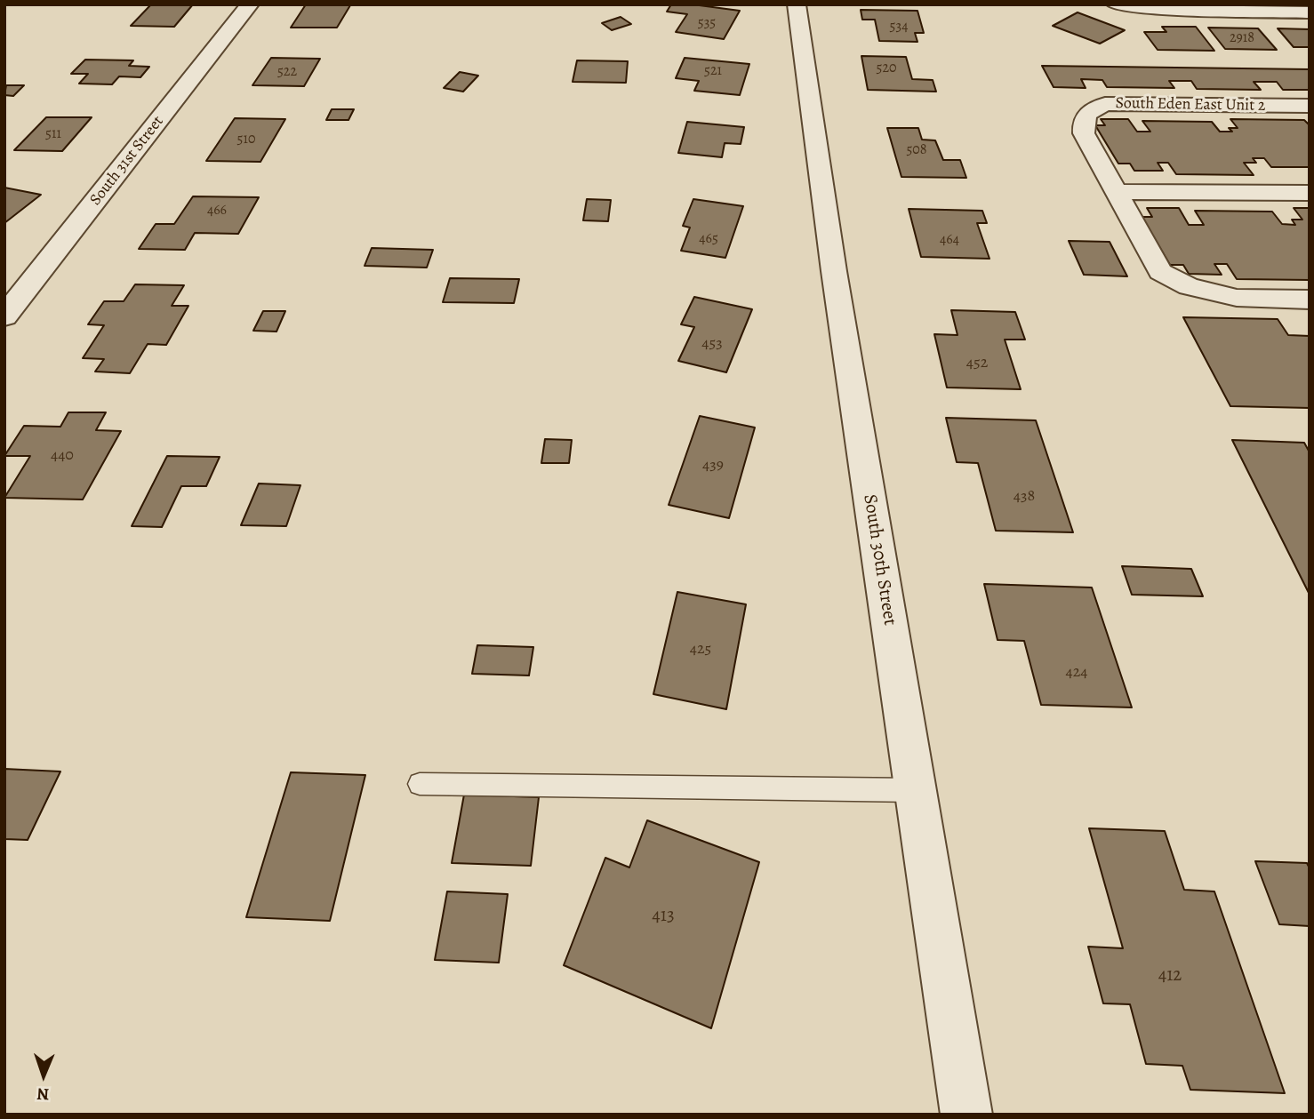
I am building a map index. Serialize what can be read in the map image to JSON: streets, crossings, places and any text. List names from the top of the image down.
{
  "streets": {
    "street": ["South Eden East Unit 2", "South 31st Street", "South 30th Street"]
  },
  "house_numbers": [
    "535",
    "534",
    "2918",
    "520",
    "521",
    "522",
    "511",
    "510",
    "508",
    "466",
    "465",
    "464",
    "453",
    "452",
    "440",
    "439",
    "438",
    "425",
    "424",
    "413",
    "412"
  ],
  "north": "bottom"
}
